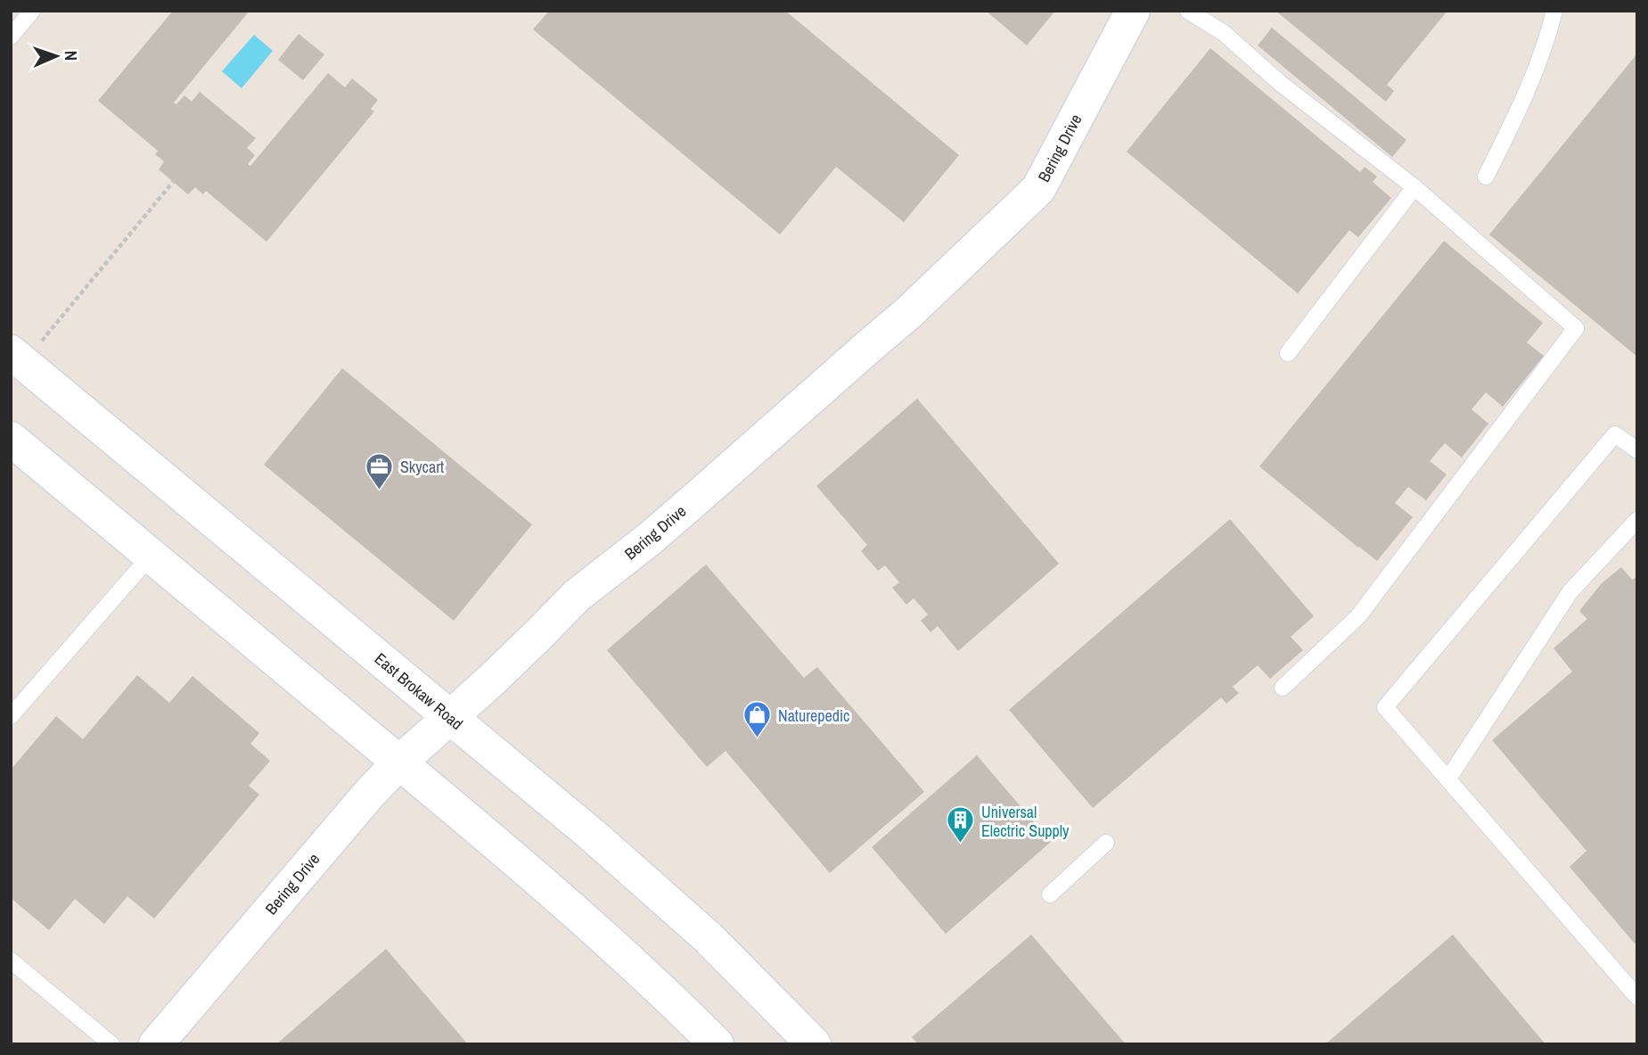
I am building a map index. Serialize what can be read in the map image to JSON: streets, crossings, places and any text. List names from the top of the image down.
{
  "streets": {
    "main road": ["Bering Drive", "East Brokaw Road"]
  },
  "crossings": [
    ["Bering Drive", "East Brokaw Road"]
  ],
  "places": {
    "office": ["Skycart"],
    "shop": ["Naturepedic"],
    "building": ["Universal Electric Supply"]
  },
  "north": "right"
}
